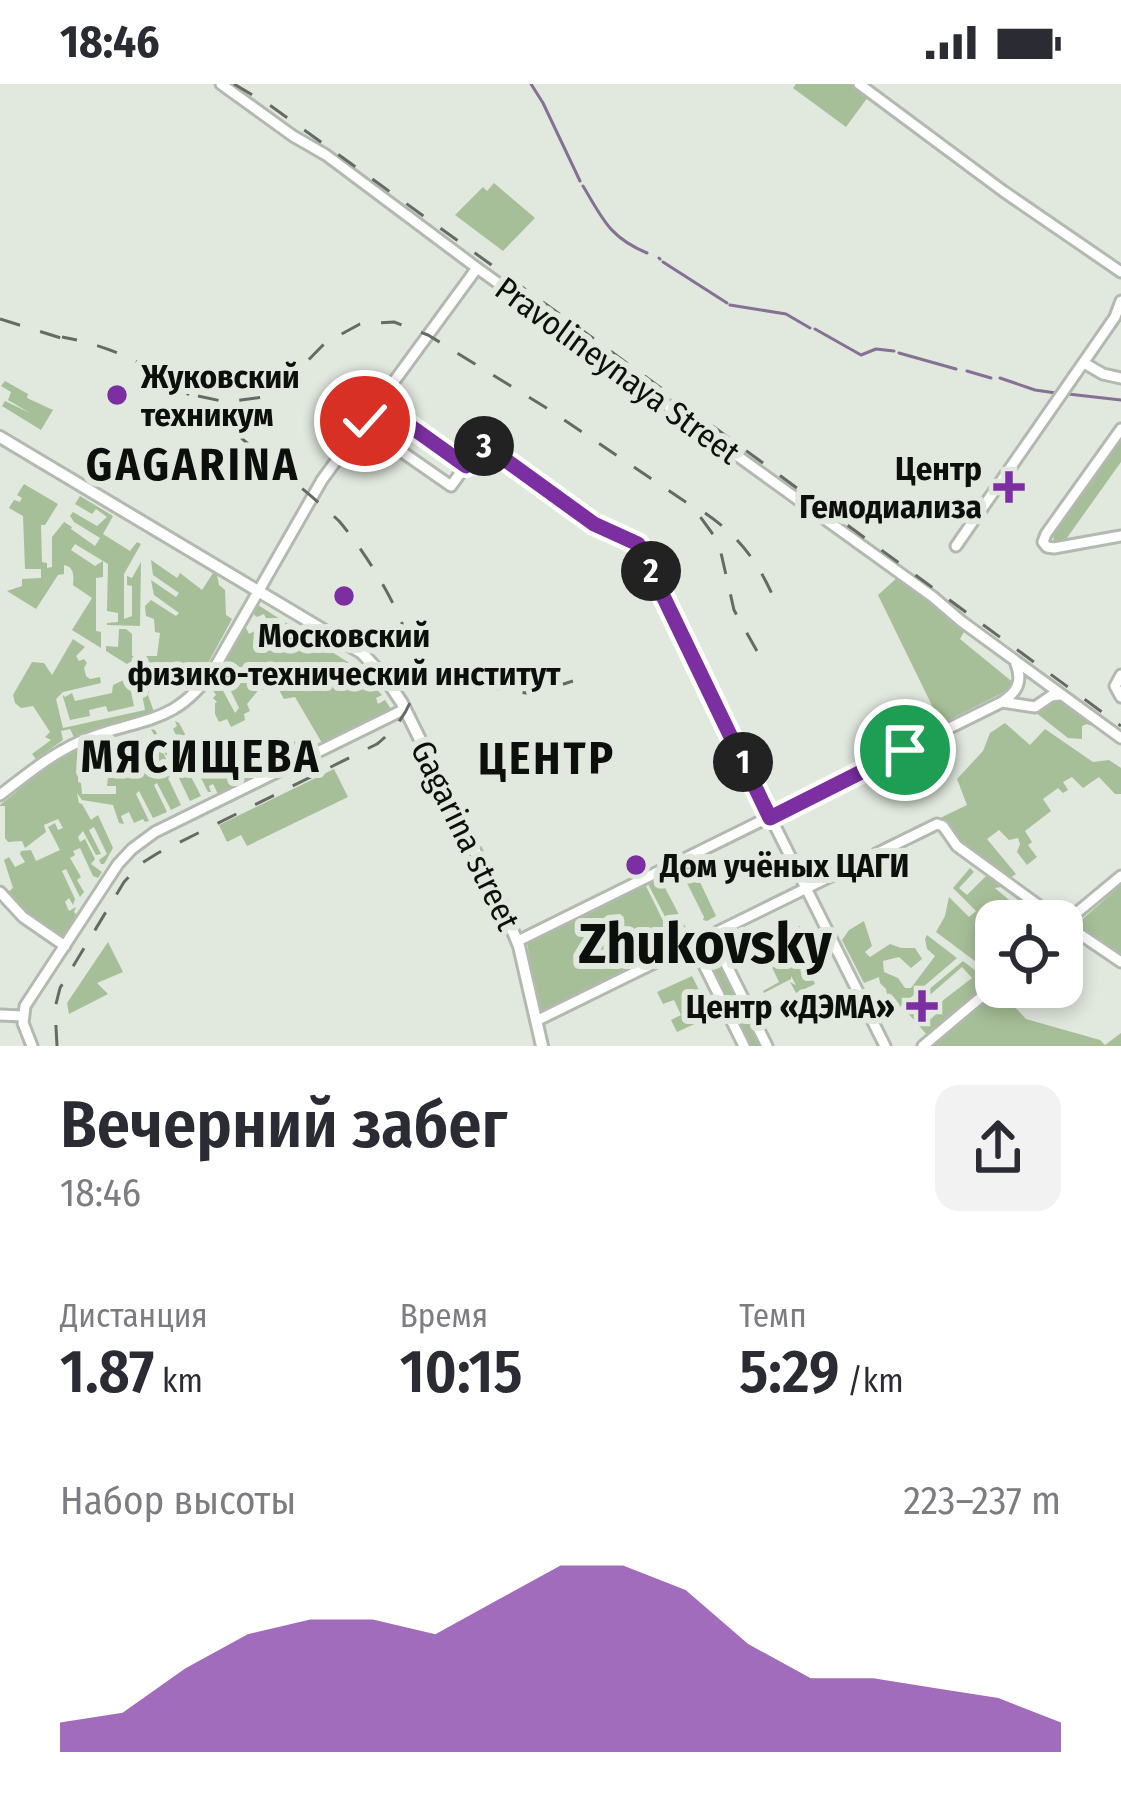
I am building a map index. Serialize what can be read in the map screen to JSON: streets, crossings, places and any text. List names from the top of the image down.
{
  "streets": {
    "main road": ["Pravolineynaya Street", "Gagarina street"]
  },
  "districts": [
    "GAGARINA",
    "МЯСИЩЕВА",
    "ЦЕНТР",
    "Zhukovsky"
  ],
  "places": {
    "other": ["Жуковский техникум", "Московский физико-технический институт", "Дом учёных ЦАГИ"],
    "health": ["Центр Гемодиализа", "Центр «ДЭМА»"]
  },
  "page": {
    "status": "18:46",
    "pins": ["3", "2", "1"],
    "heading": ["Вечерний забег", "18:46"],
    "stats": [
      ["Дистанция", "1.87 km"],
      ["Время", "10:15"],
      ["Темп", "5:29 /km"]
    ],
    "chart": ["Набор высоты", "223–237 m"]
  }
}
